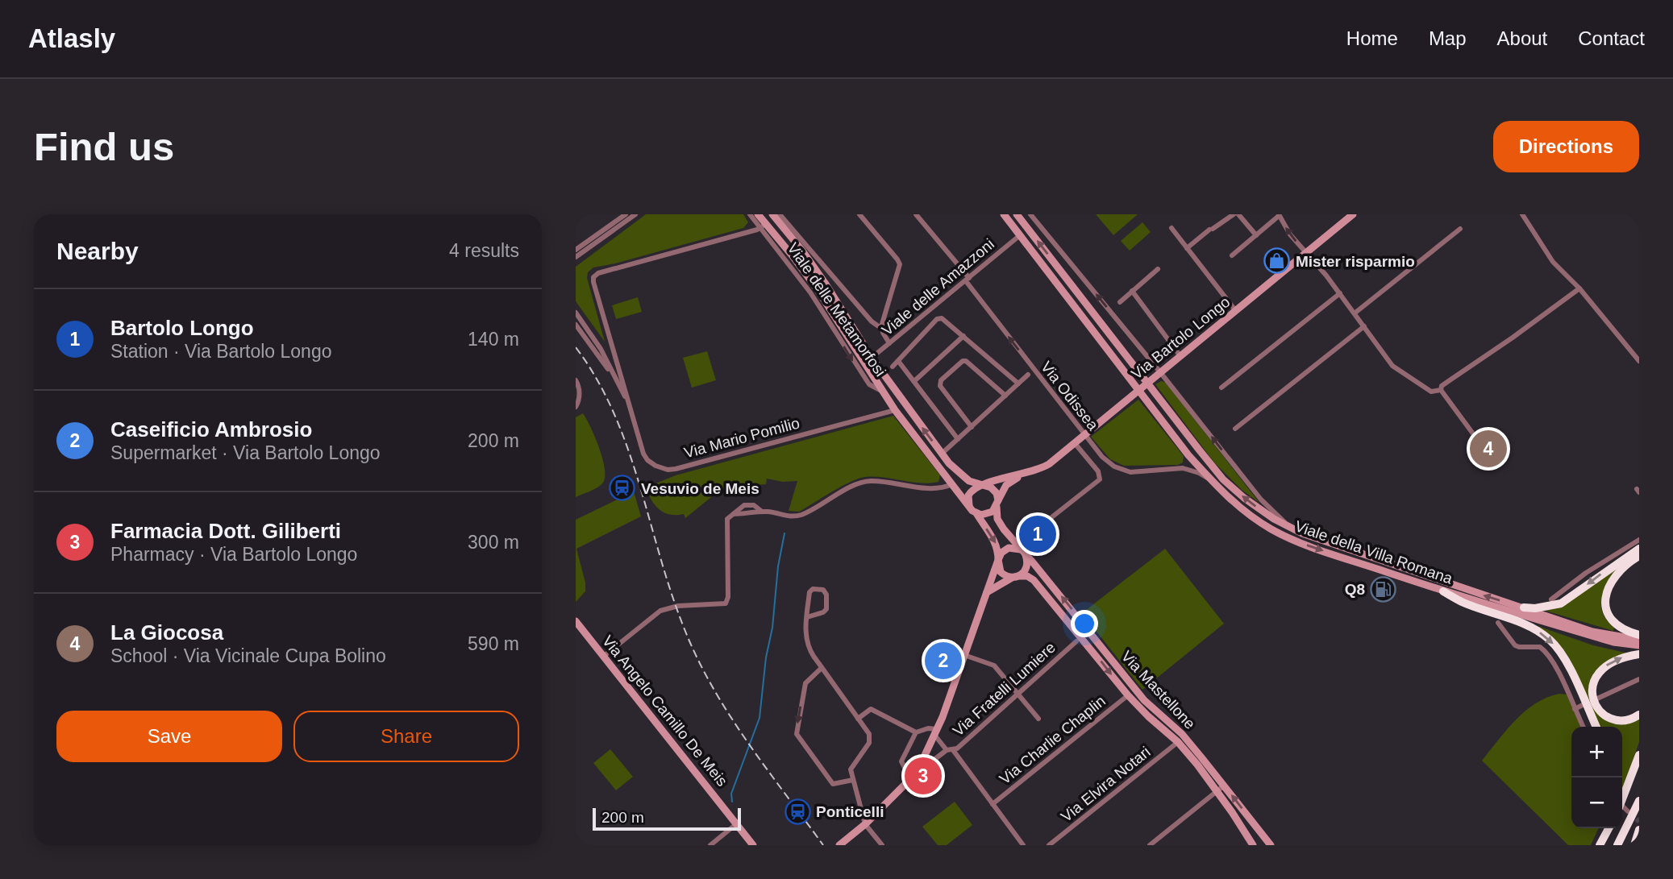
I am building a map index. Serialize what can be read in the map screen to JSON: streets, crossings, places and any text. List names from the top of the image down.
{
  "streets": {
    "street": [
      "Viale delle Amazzoni",
      "Viale delle Metamorfosi",
      "Via Bartolo Longo",
      "Via Odissea",
      "Via Mario Pomilio",
      "Viale della Villa Romana",
      "Via Fratelli Lumiere",
      "Via Mastellone",
      "Via Angelo Camillo De Meis",
      "Via Charlie Chaplin",
      "Via Elvira Notari"
    ]
  },
  "crossings": [
    ["Viale delle Amazzoni", "Viale delle Metamorfosi"],
    ["Viale delle Amazzoni", "Via Odissea"],
    ["Viale delle Amazzoni", "Viale della Villa Romana"],
    ["Viale delle Metamorfosi", "Via Bartolo Longo"],
    ["Viale delle Metamorfosi", "Via Mario Pomilio"],
    ["Via Bartolo Longo", "Via Odissea"],
    ["Via Bartolo Longo", "Viale della Villa Romana"],
    ["Via Odissea", "Viale della Villa Romana"],
    ["Via Mastellone", "Via Charlie Chaplin"],
    ["Via Mastellone", "Via Elvira Notari"]
  ],
  "places": {
    "shop": ["Mister risparmio"],
    "station": ["Vesuvio de Meis", "Ponticelli"],
    "fuel station": ["Q8"]
  },
  "scale_bar": "200 m",
  "page": {
    "header": "Atlasly",
    "nav": [
      "Home",
      "Map",
      "About",
      "Contact"
    ],
    "buttons": [
      "Directions",
      ["Save", "Share"]
    ],
    "title": "Find us",
    "heading": ["Nearby", "4 results"],
    "list": [
      {
        "mark": "1",
        "name": "Bartolo Longo",
        "note": "Station · Via Bartolo Longo",
        "value": "140 m"
      },
      {
        "mark": "2",
        "name": "Caseificio Ambrosio",
        "note": "Supermarket · Via Bartolo Longo",
        "value": "200 m"
      },
      {
        "mark": "3",
        "name": "Farmacia Dott. Giliberti",
        "note": "Pharmacy · Via Bartolo Longo",
        "value": "300 m"
      },
      {
        "mark": "4",
        "name": "La Giocosa",
        "note": "School · Via Vicinale Cupa Bolino",
        "value": "590 m"
      }
    ],
    "pins": [
      "4",
      "1",
      "2",
      "3"
    ],
    "map_buttons": ["+", "−"],
    "scale": "200 m"
  }
}
